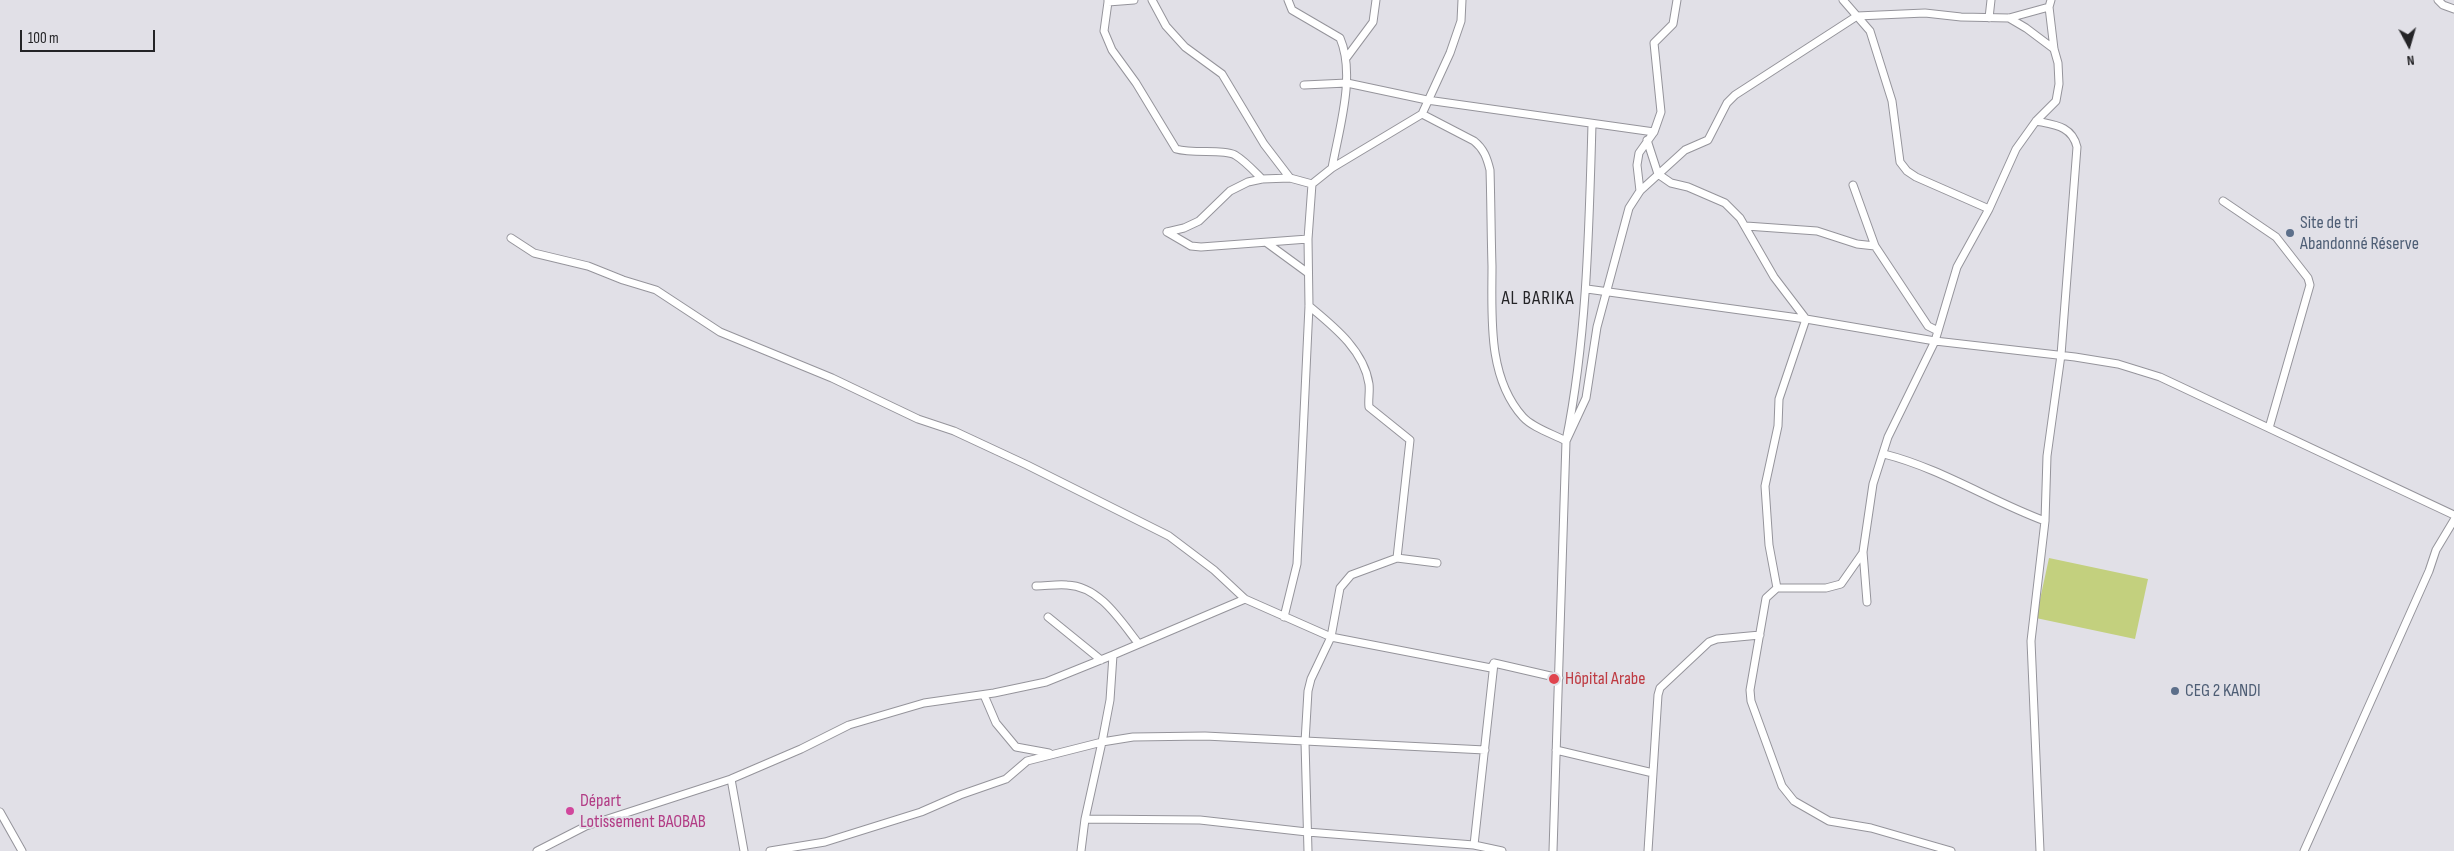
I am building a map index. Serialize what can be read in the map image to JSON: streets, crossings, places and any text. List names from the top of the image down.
{
  "districts": ["AL BARIKA"],
  "places": [
    "Site de tri Abandonné Réserve",
    "Hôpital Arabe",
    "CEG 2 KANDI",
    "Départ Lotissement BAOBAB"
  ],
  "scale_bar": "100 m",
  "north": "bottom"
}
